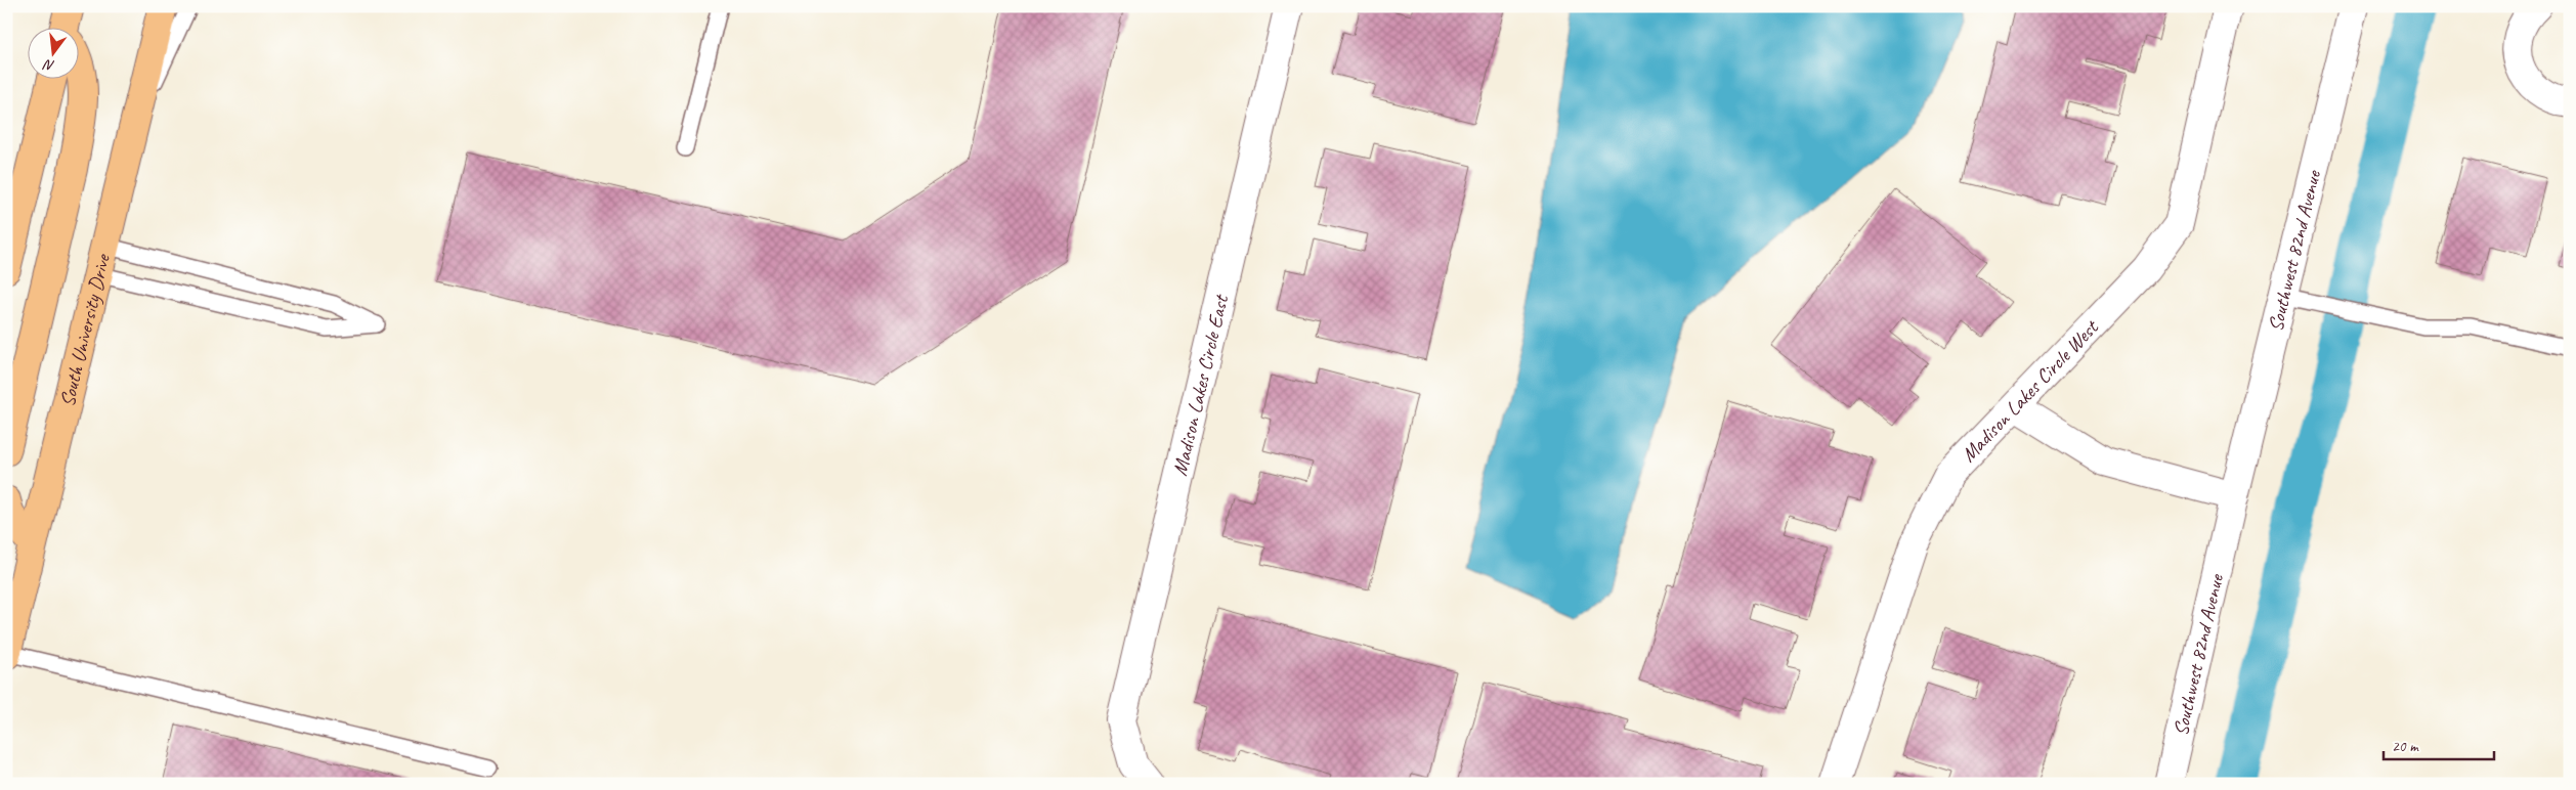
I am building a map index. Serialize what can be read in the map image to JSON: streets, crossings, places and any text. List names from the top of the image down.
{
  "streets": {
    "main road": ["South University Drive"],
    "street": ["Southwest 82nd Avenue", "Madison Lakes Circle East", "Madison Lakes Circle West"]
  },
  "scale_bar": "20 m",
  "north": "bottom"
}
